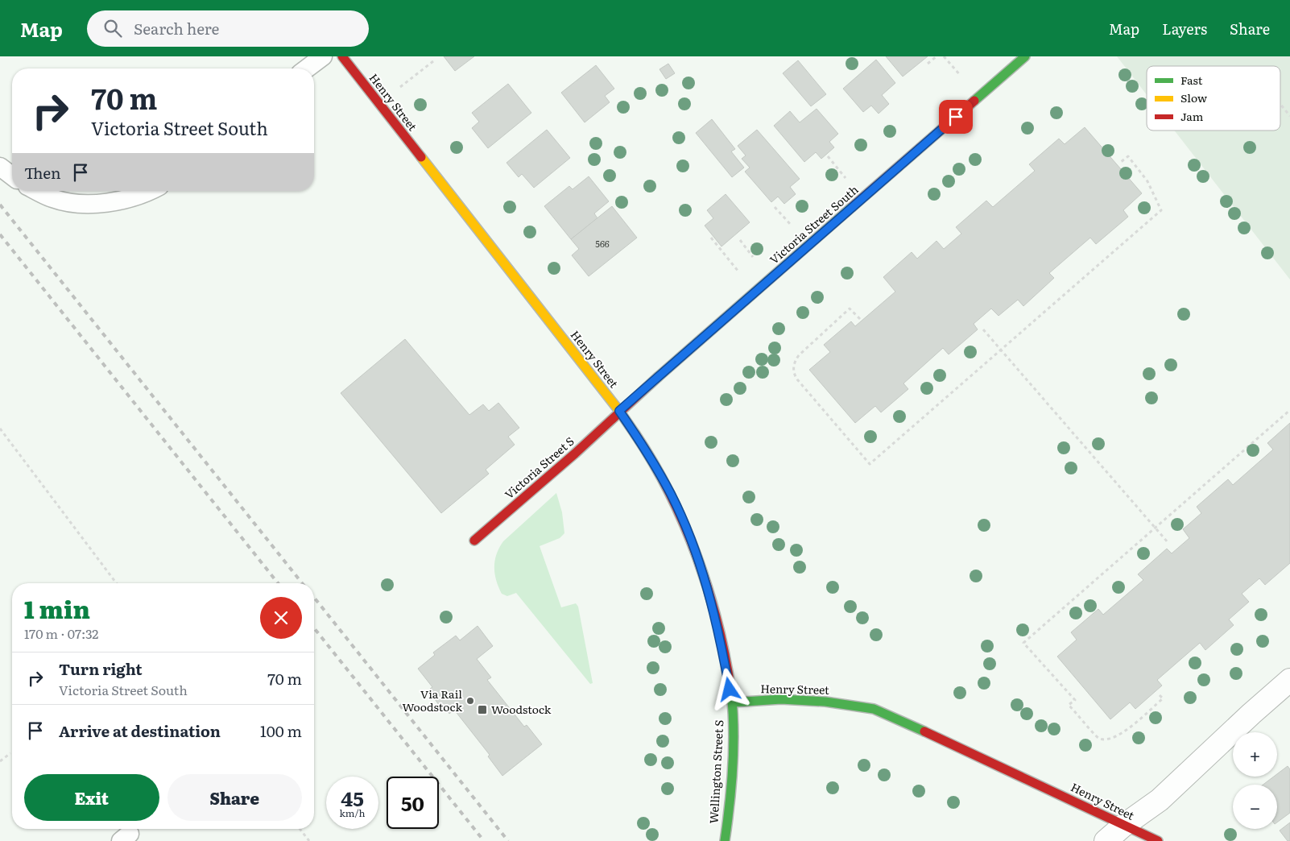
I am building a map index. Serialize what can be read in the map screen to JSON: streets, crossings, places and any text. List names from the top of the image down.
{
  "streets": {
    "street": [
      "Henry Street",
      "Victoria Street South",
      "Victoria Street S",
      "Wellington Street S"
    ]
  },
  "crossings": [
    ["Henry Street", "Victoria Street South"],
    ["Henry Street", "Victoria Street S"],
    ["Henry Street", "Wellington Street S"],
    ["Victoria Street South", "Victoria Street S"]
  ],
  "places": {
    "other": ["Via Rail Woodstock"],
    "transit": ["Woodstock"]
  },
  "house_numbers": ["566"],
  "legend": ["Fast", "Slow", "Jam"],
  "page": {
    "header": "Map",
    "search": "Search here",
    "nav": ["Map", "Layers", "Share"],
    "turn": ["70 m", "Victoria Street South"],
    "then": "Then",
    "heading": ["1 min", "170 m · 07:32"],
    "list": [
      {
        "name": "Turn right",
        "note": "Victoria Street South",
        "value": "70 m"
      },
      {
        "name": "Arrive at destination",
        "value": "100 m"
      }
    ],
    "map_buttons": ["+", "−"],
    "buttons": ["Exit", "Share"],
    "speed": "45 km/h",
    "limit": "50"
  }
}
